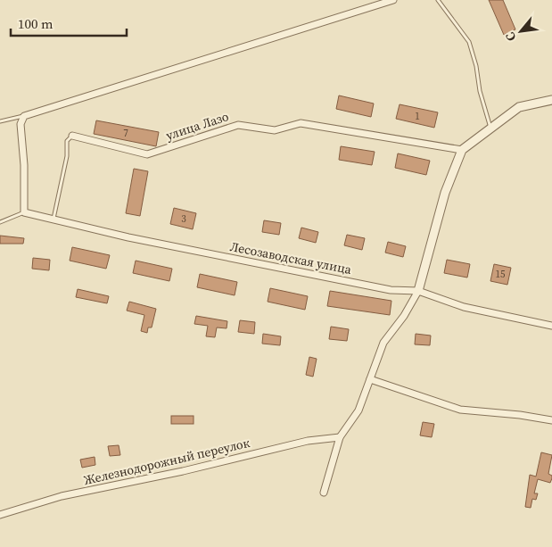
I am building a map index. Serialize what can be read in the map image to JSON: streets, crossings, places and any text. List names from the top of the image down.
{
  "streets": {
    "street": ["улица Лазо", "Лесозаводская улица", "Железнодорожный переулок"]
  },
  "house_numbers": [
    "1",
    "7",
    "3",
    "15"
  ],
  "scale_bar": "100 m",
  "north": "bottom left"
}
